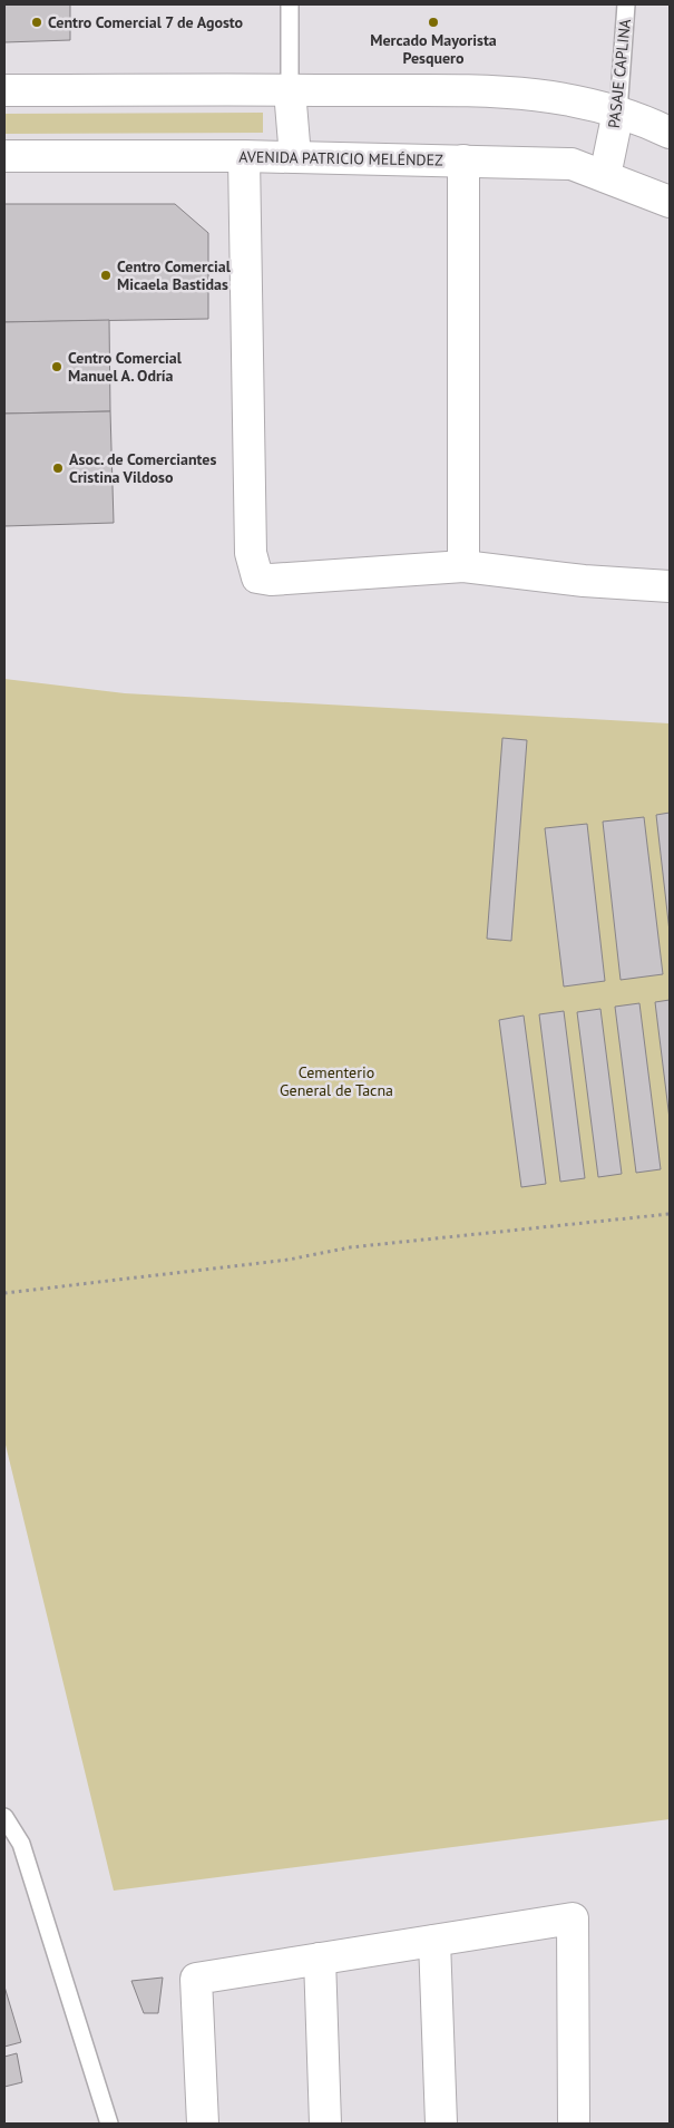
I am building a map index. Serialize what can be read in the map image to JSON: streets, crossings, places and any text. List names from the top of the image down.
{
  "streets": {
    "street": ["PASAJE CAPLINA", "AVENIDA PATRICIO MELÉNDEZ"]
  },
  "crossings": [
    ["PASAJE CAPLINA", "AVENIDA PATRICIO MELÉNDEZ"]
  ],
  "parks": ["Cementerio General de Tacna"],
  "places": [
    "Centro Comercial 7 de Agosto",
    "Mercado Mayorista Pesquero",
    "Centro Comercial Micaela Bastidas",
    "Centro Comercial Manuel A. Odría",
    "Asoc. de Comerciantes Cristina Vildoso"
  ]
}
